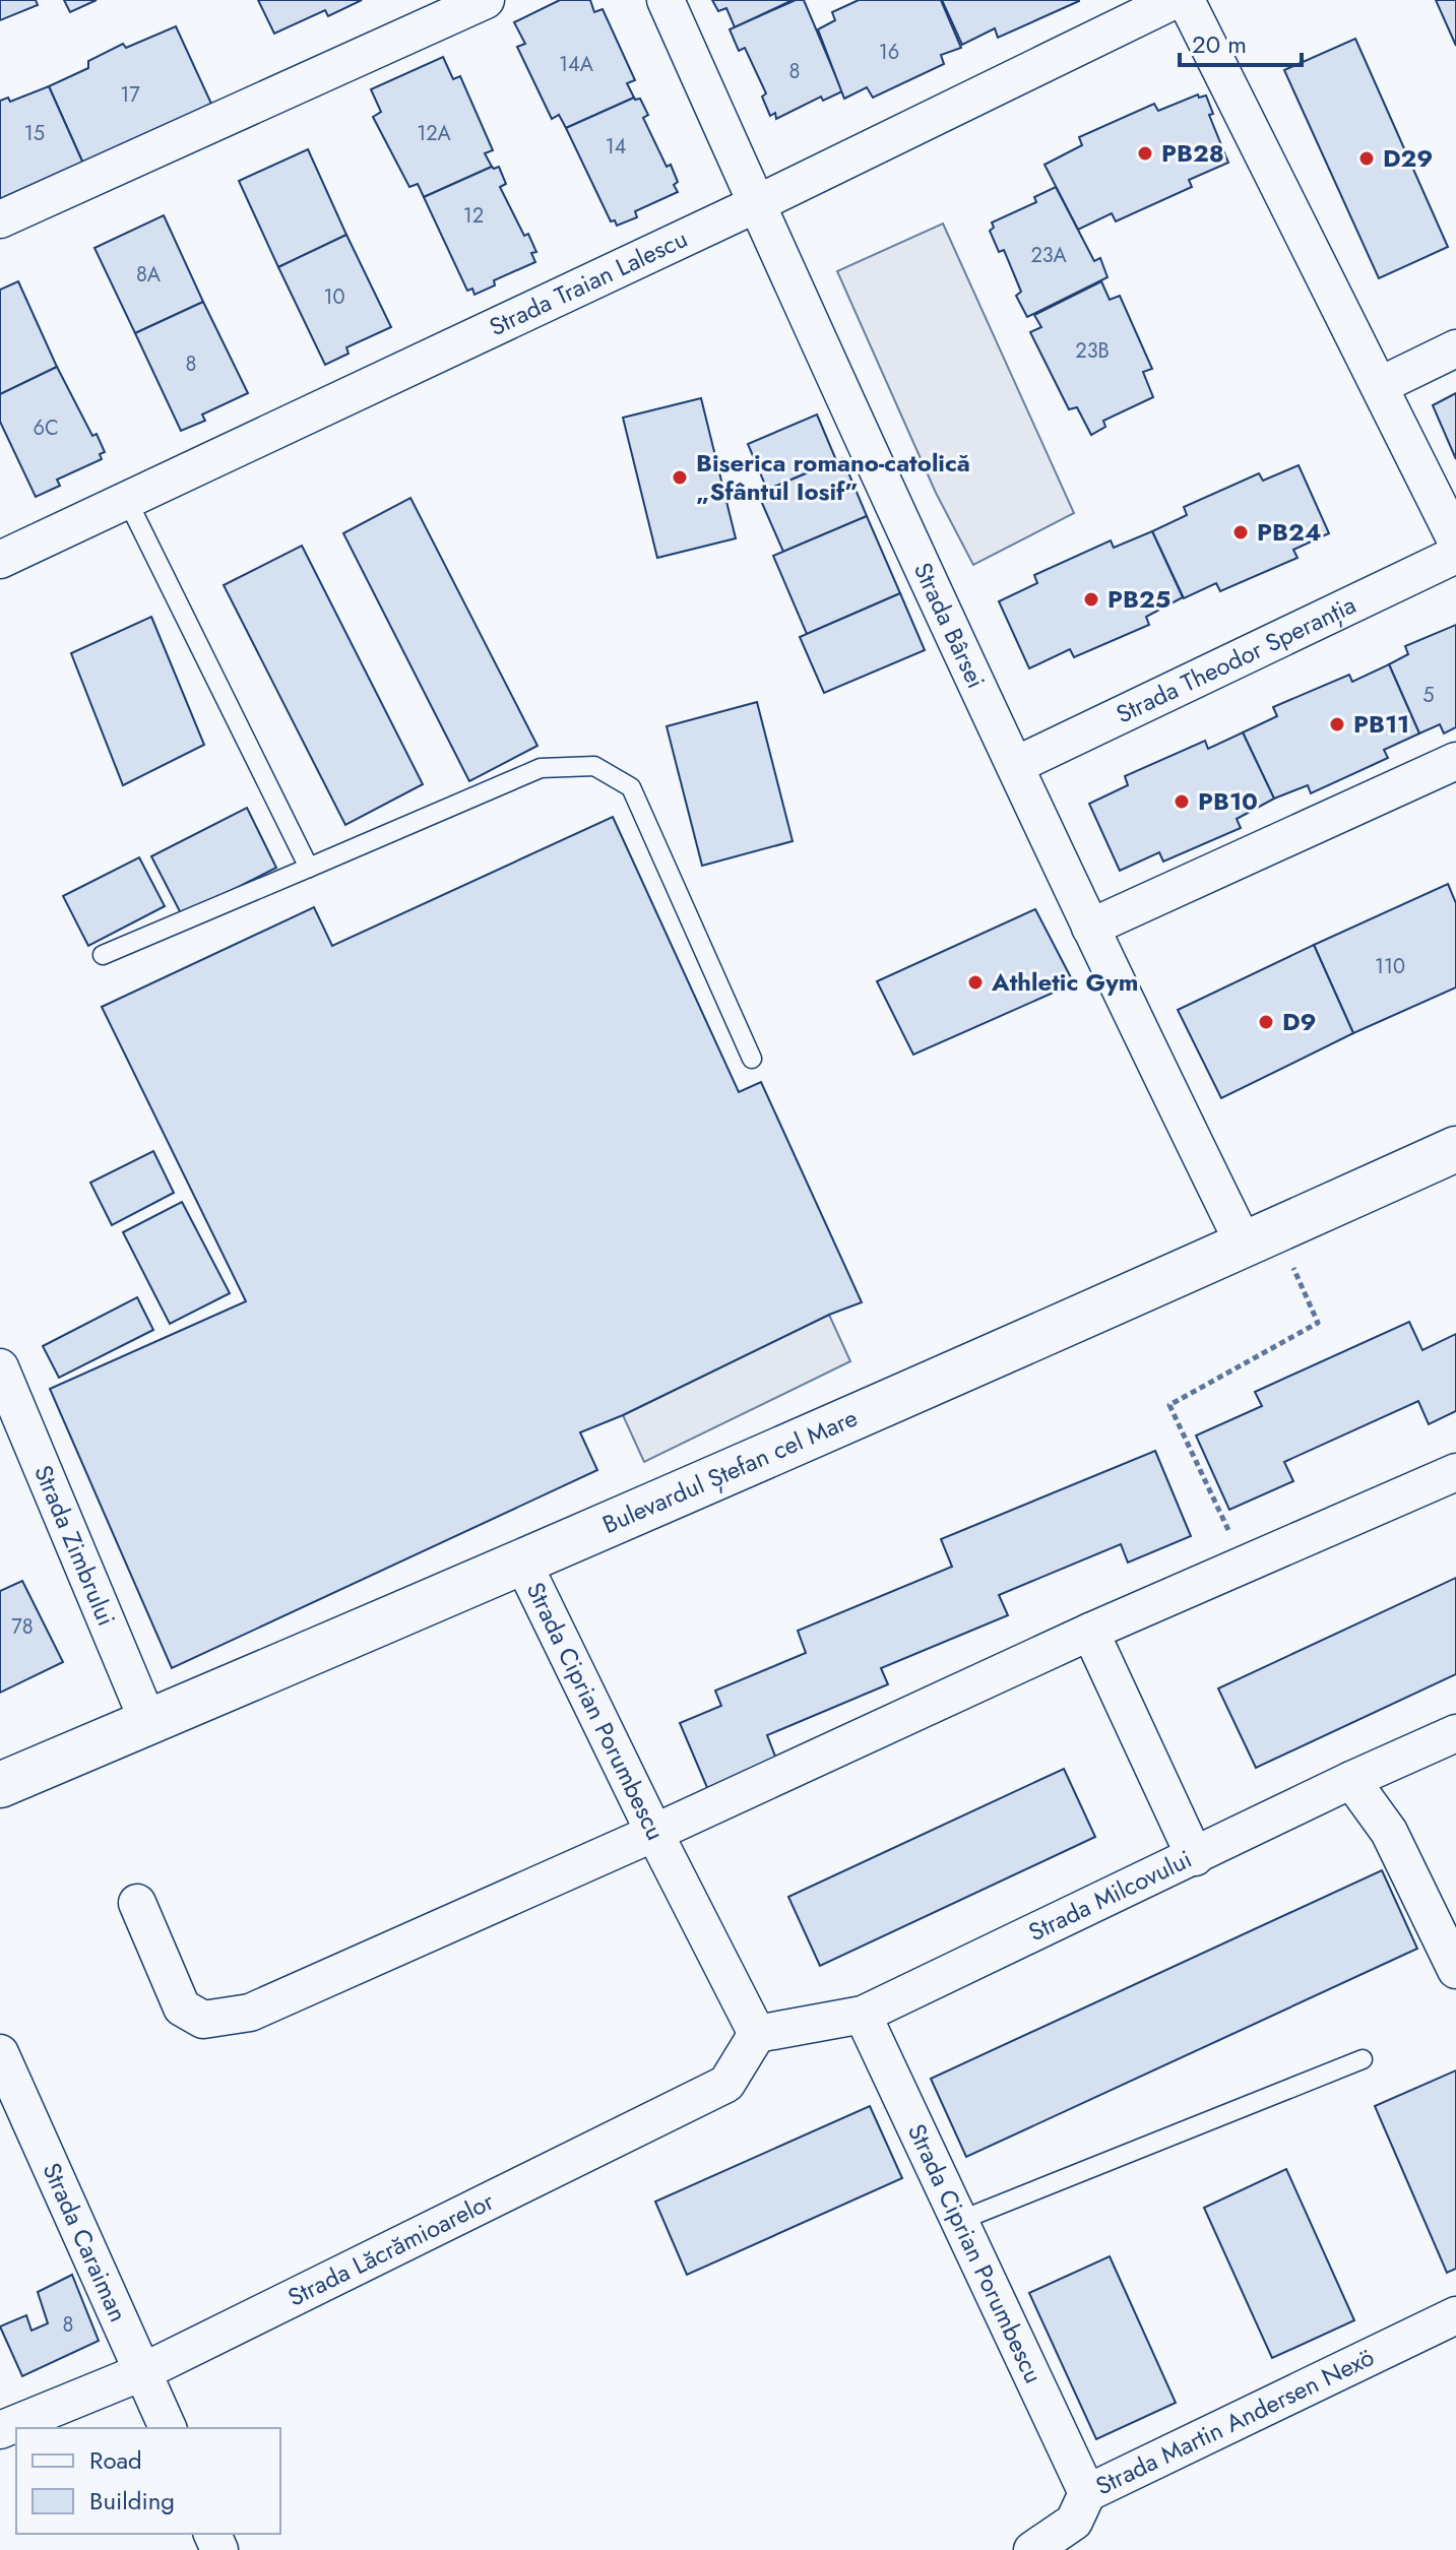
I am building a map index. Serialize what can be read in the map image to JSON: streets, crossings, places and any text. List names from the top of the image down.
{
  "streets": {
    "main road": ["Bulevardul Ștefan cel Mare"],
    "street": [
      "Strada Traian Lalescu",
      "Strada Bârsei",
      "Strada Theodor Speranția",
      "Strada Zimbrului",
      "Strada Ciprian Porumbescu",
      "Strada Milcovului",
      "Strada Caraiman",
      "Strada Lăcrămioarelor",
      "Strada Martin Andersen Nexö"
    ]
  },
  "crossings": [
    ["Strada Traian Lalescu", "Strada Bârsei"],
    ["Strada Bârsei", "Strada Theodor Speranția"],
    ["Strada Bârsei", "Bulevardul Ștefan cel Mare"],
    ["Bulevardul Ștefan cel Mare", "Strada Zimbrului"],
    ["Bulevardul Ștefan cel Mare", "Strada Ciprian Porumbescu"],
    ["Strada Ciprian Porumbescu", "Strada Milcovului"],
    ["Strada Ciprian Porumbescu", "Strada Lăcrămioarelor"],
    ["Strada Ciprian Porumbescu", "Strada Martin Andersen Nexö"],
    ["Strada Milcovului", "Strada Lăcrămioarelor"],
    ["Strada Caraiman", "Strada Lăcrămioarelor"]
  ],
  "places": [
    "PB28",
    "D29",
    "Biserica romano-catolică „Sfântul Iosif”",
    "PB24",
    "PB25",
    "PB11",
    "PB10",
    "Athletic Gym",
    "D9"
  ],
  "house_numbers": [
    "16",
    "14A",
    "8",
    "17",
    "15",
    "12A",
    "14",
    "12",
    "23A",
    "8A",
    "10",
    "23B",
    "8",
    "6C",
    "5",
    "110",
    "78",
    "8"
  ],
  "legend": ["Road", "Building"],
  "scale_bar": "20 m"
}
